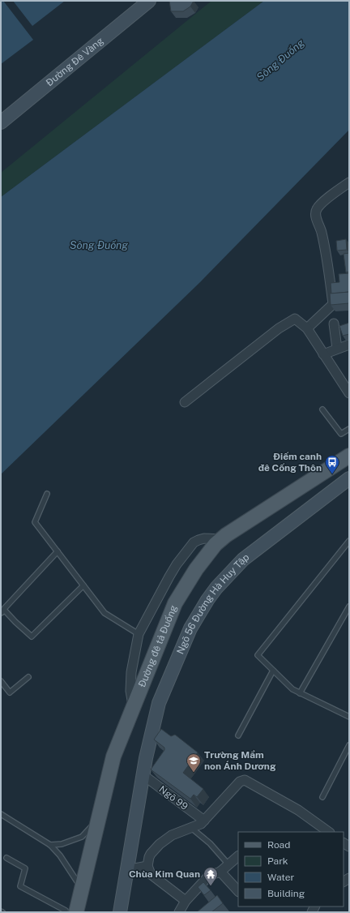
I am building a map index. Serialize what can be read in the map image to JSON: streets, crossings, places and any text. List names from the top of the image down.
{
  "streets": {
    "main road": ["Đường đê tả Đuống"],
    "street": ["Đường Đê Vàng", "Ngõ 56 Đường Hà Huy Tập", "Ngõ 99"]
  },
  "crossings": [
    ["Ngõ 56 Đường Hà Huy Tập", "Ngõ 99"]
  ],
  "water": ["Sông Đuống"],
  "places": {
    "bus stop": ["Điếm canh đê Cống Thôn"],
    "school or university": ["Trường Mầm non Ánh Dương"],
    "temple": ["Chùa Kim Quan"]
  },
  "legend": [
    "Road",
    "Park",
    "Water",
    "Building"
  ]
}
